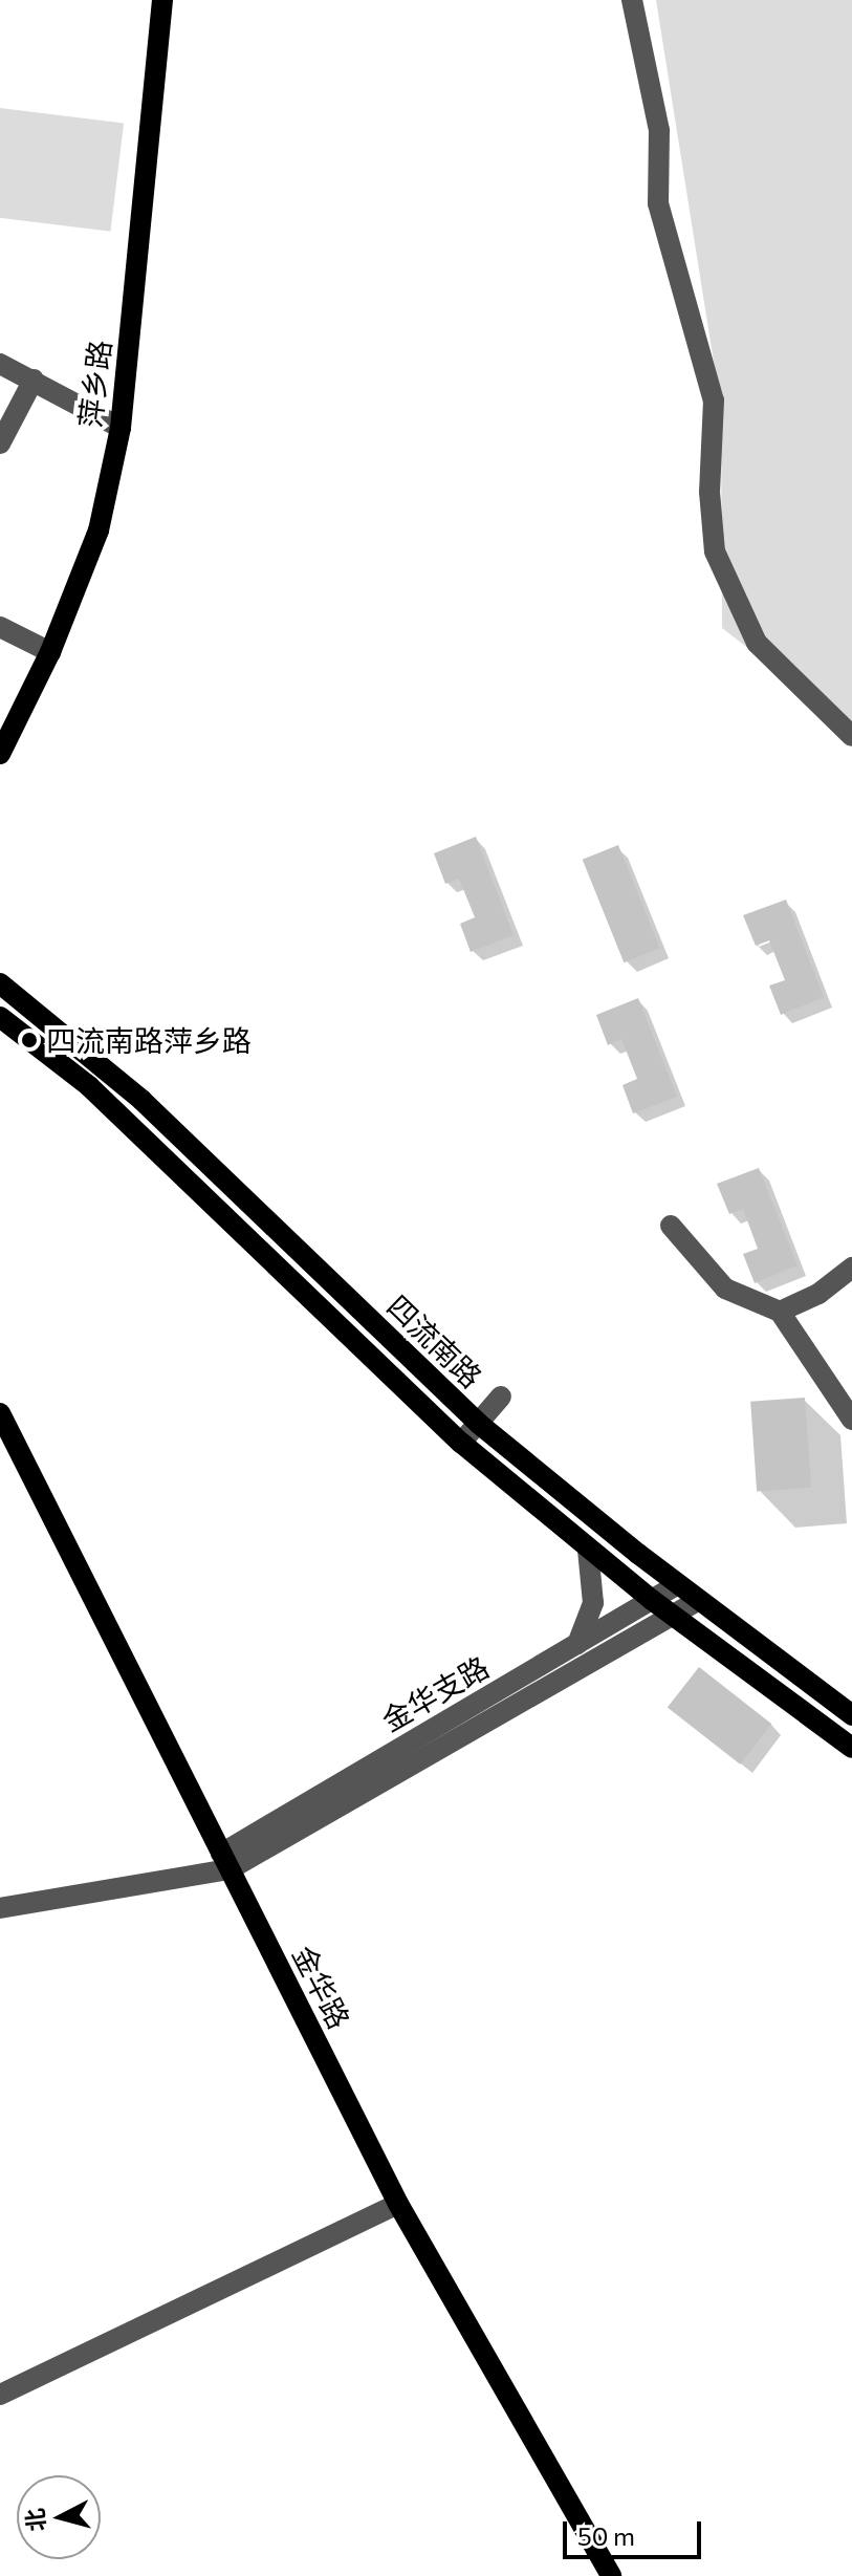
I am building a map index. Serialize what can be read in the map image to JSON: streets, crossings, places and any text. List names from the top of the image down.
{
  "streets": {
    "main road": ["萍乡路", "四流南路", "金华路"],
    "street": ["金华支路"]
  },
  "crossings": [
    ["四流南路", "金华支路"],
    ["金华支路", "金华路"]
  ],
  "places": ["四流南路萍乡路"],
  "scale_bar": "50 m",
  "north": "left"
}
